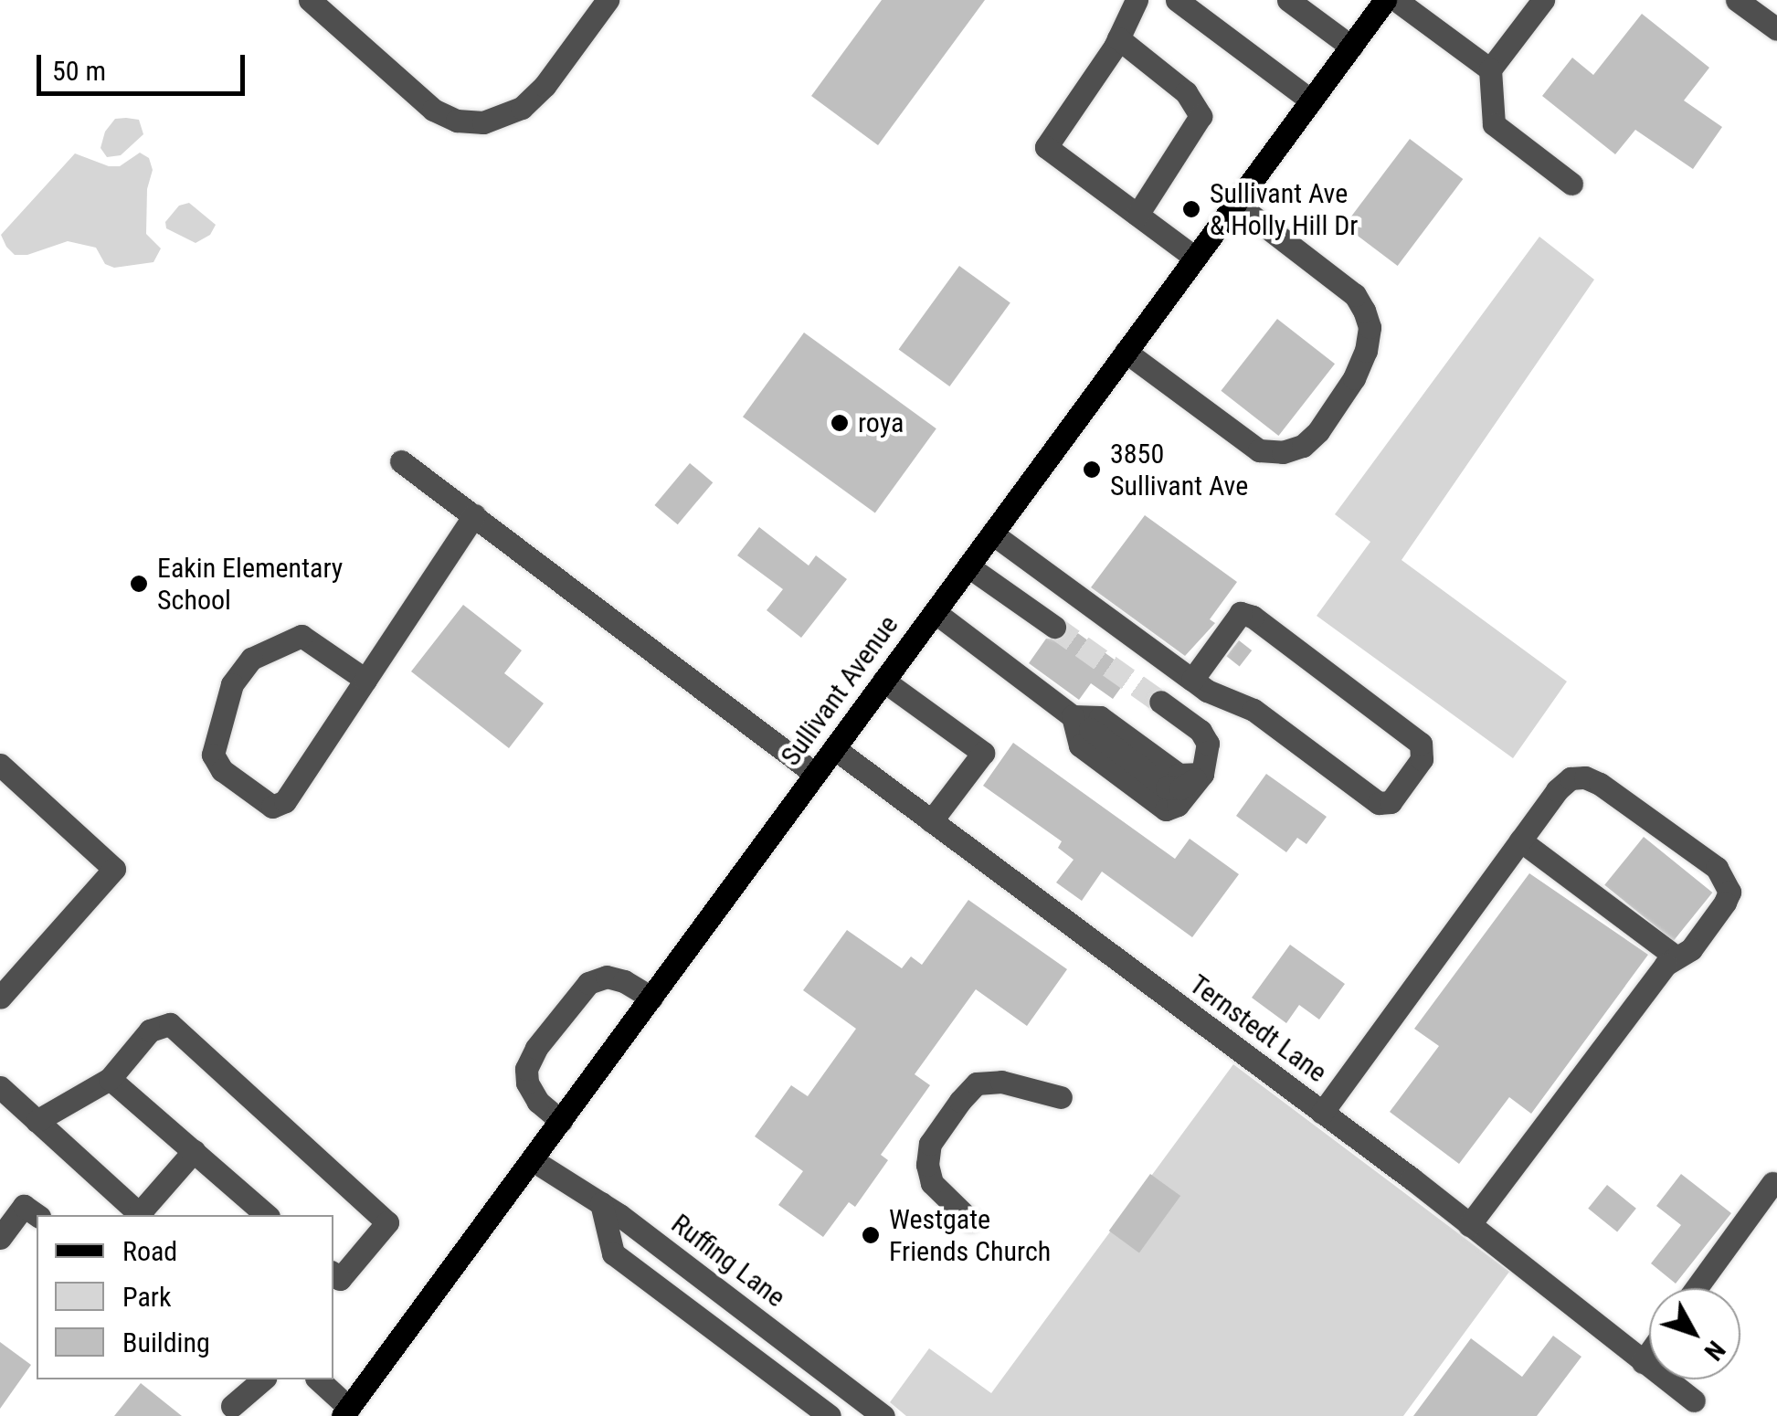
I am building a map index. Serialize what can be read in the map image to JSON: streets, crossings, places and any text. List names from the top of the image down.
{
  "streets": {
    "main road": ["Sullivant Avenue"],
    "street": ["Ternstedt Lane", "Ruffing Lane"]
  },
  "crossings": [
    ["Sullivant Avenue", "Ternstedt Lane"],
    ["Sullivant Avenue", "Ruffing Lane"]
  ],
  "places": [
    "Sullivant Ave & Holly Hill Dr",
    "roya",
    "3850 Sullivant Ave",
    "Eakin Elementary School",
    "Westgate Friends Church"
  ],
  "legend": ["Road", "Park", "Building"],
  "scale_bar": "50 m",
  "north": "bottom right"
}
